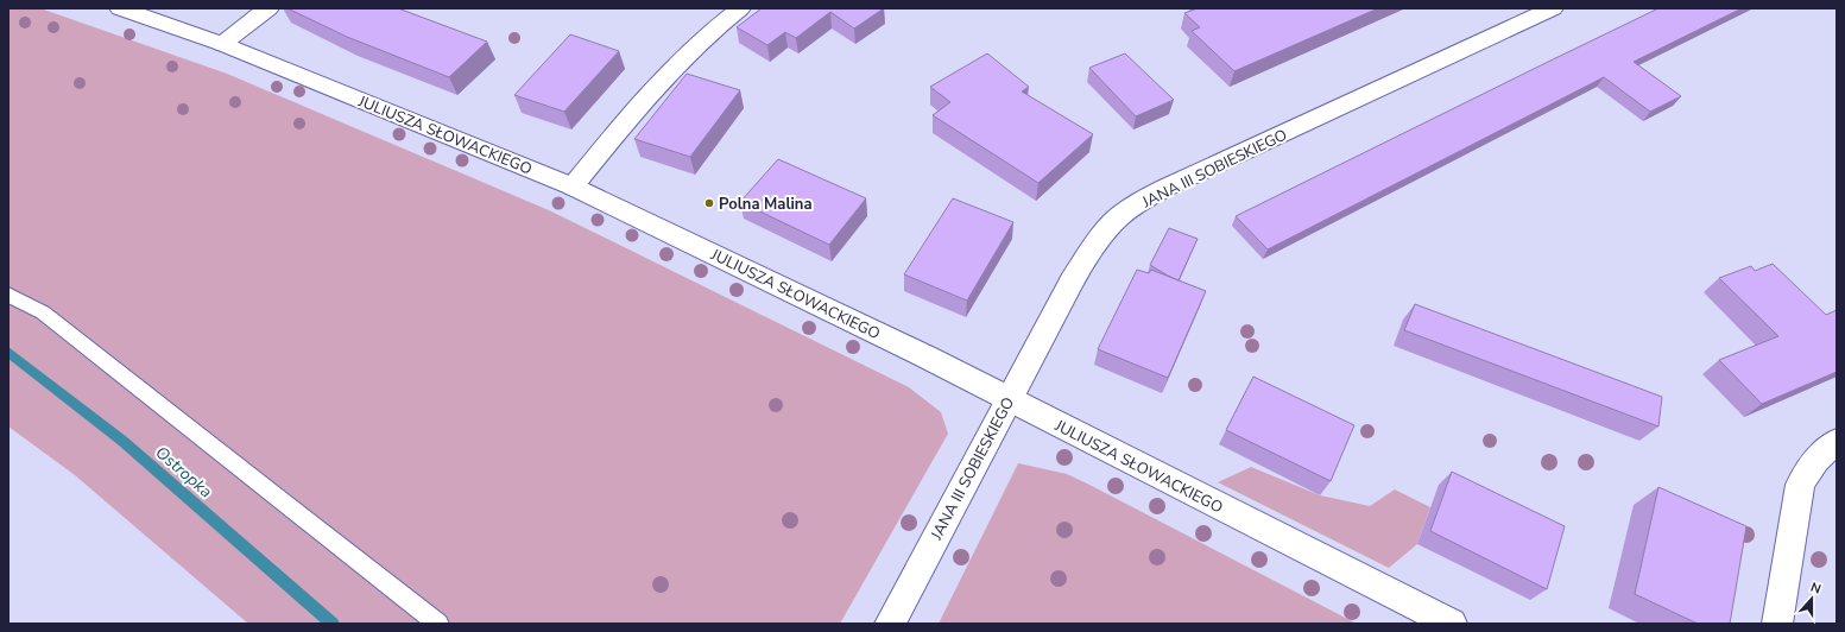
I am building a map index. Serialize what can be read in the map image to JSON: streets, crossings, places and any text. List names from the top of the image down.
{
  "streets": {
    "street": ["JULIUSZA SŁOWACKIEGO", "JANA III SOBIESKIEGO"]
  },
  "crossings": [
    ["JULIUSZA SŁOWACKIEGO", "JANA III SOBIESKIEGO"]
  ],
  "water": ["Ostropka"],
  "places": ["Polna Malina"],
  "north": "top"
}
